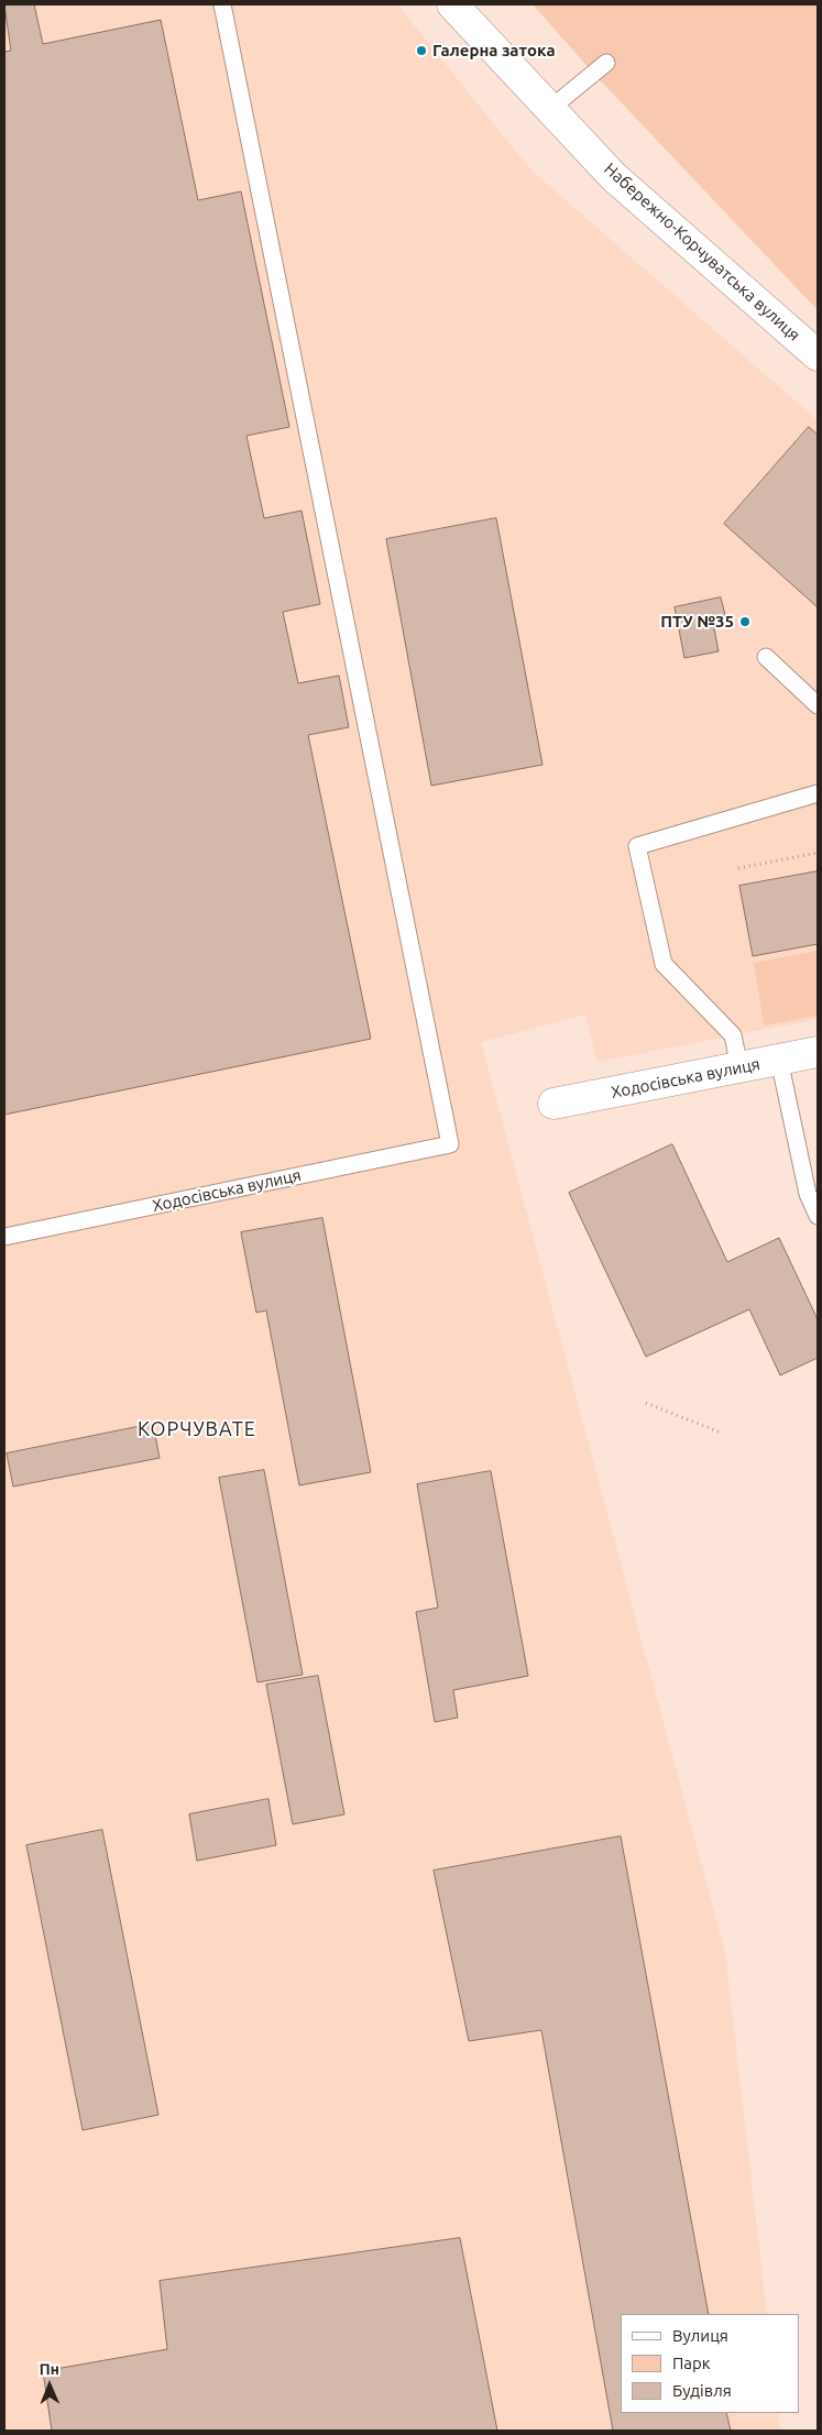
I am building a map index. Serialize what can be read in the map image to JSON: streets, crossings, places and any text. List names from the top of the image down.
{
  "streets": {
    "street": ["Набережно-Корчуватська вулиця", "Ходосівська вулиця"]
  },
  "districts": ["КОРЧУВАТЕ"],
  "places": ["Галерна затока", "ПТУ №35"],
  "legend": ["Вулиця", "Парк", "Будівля"],
  "north": "top"
}
